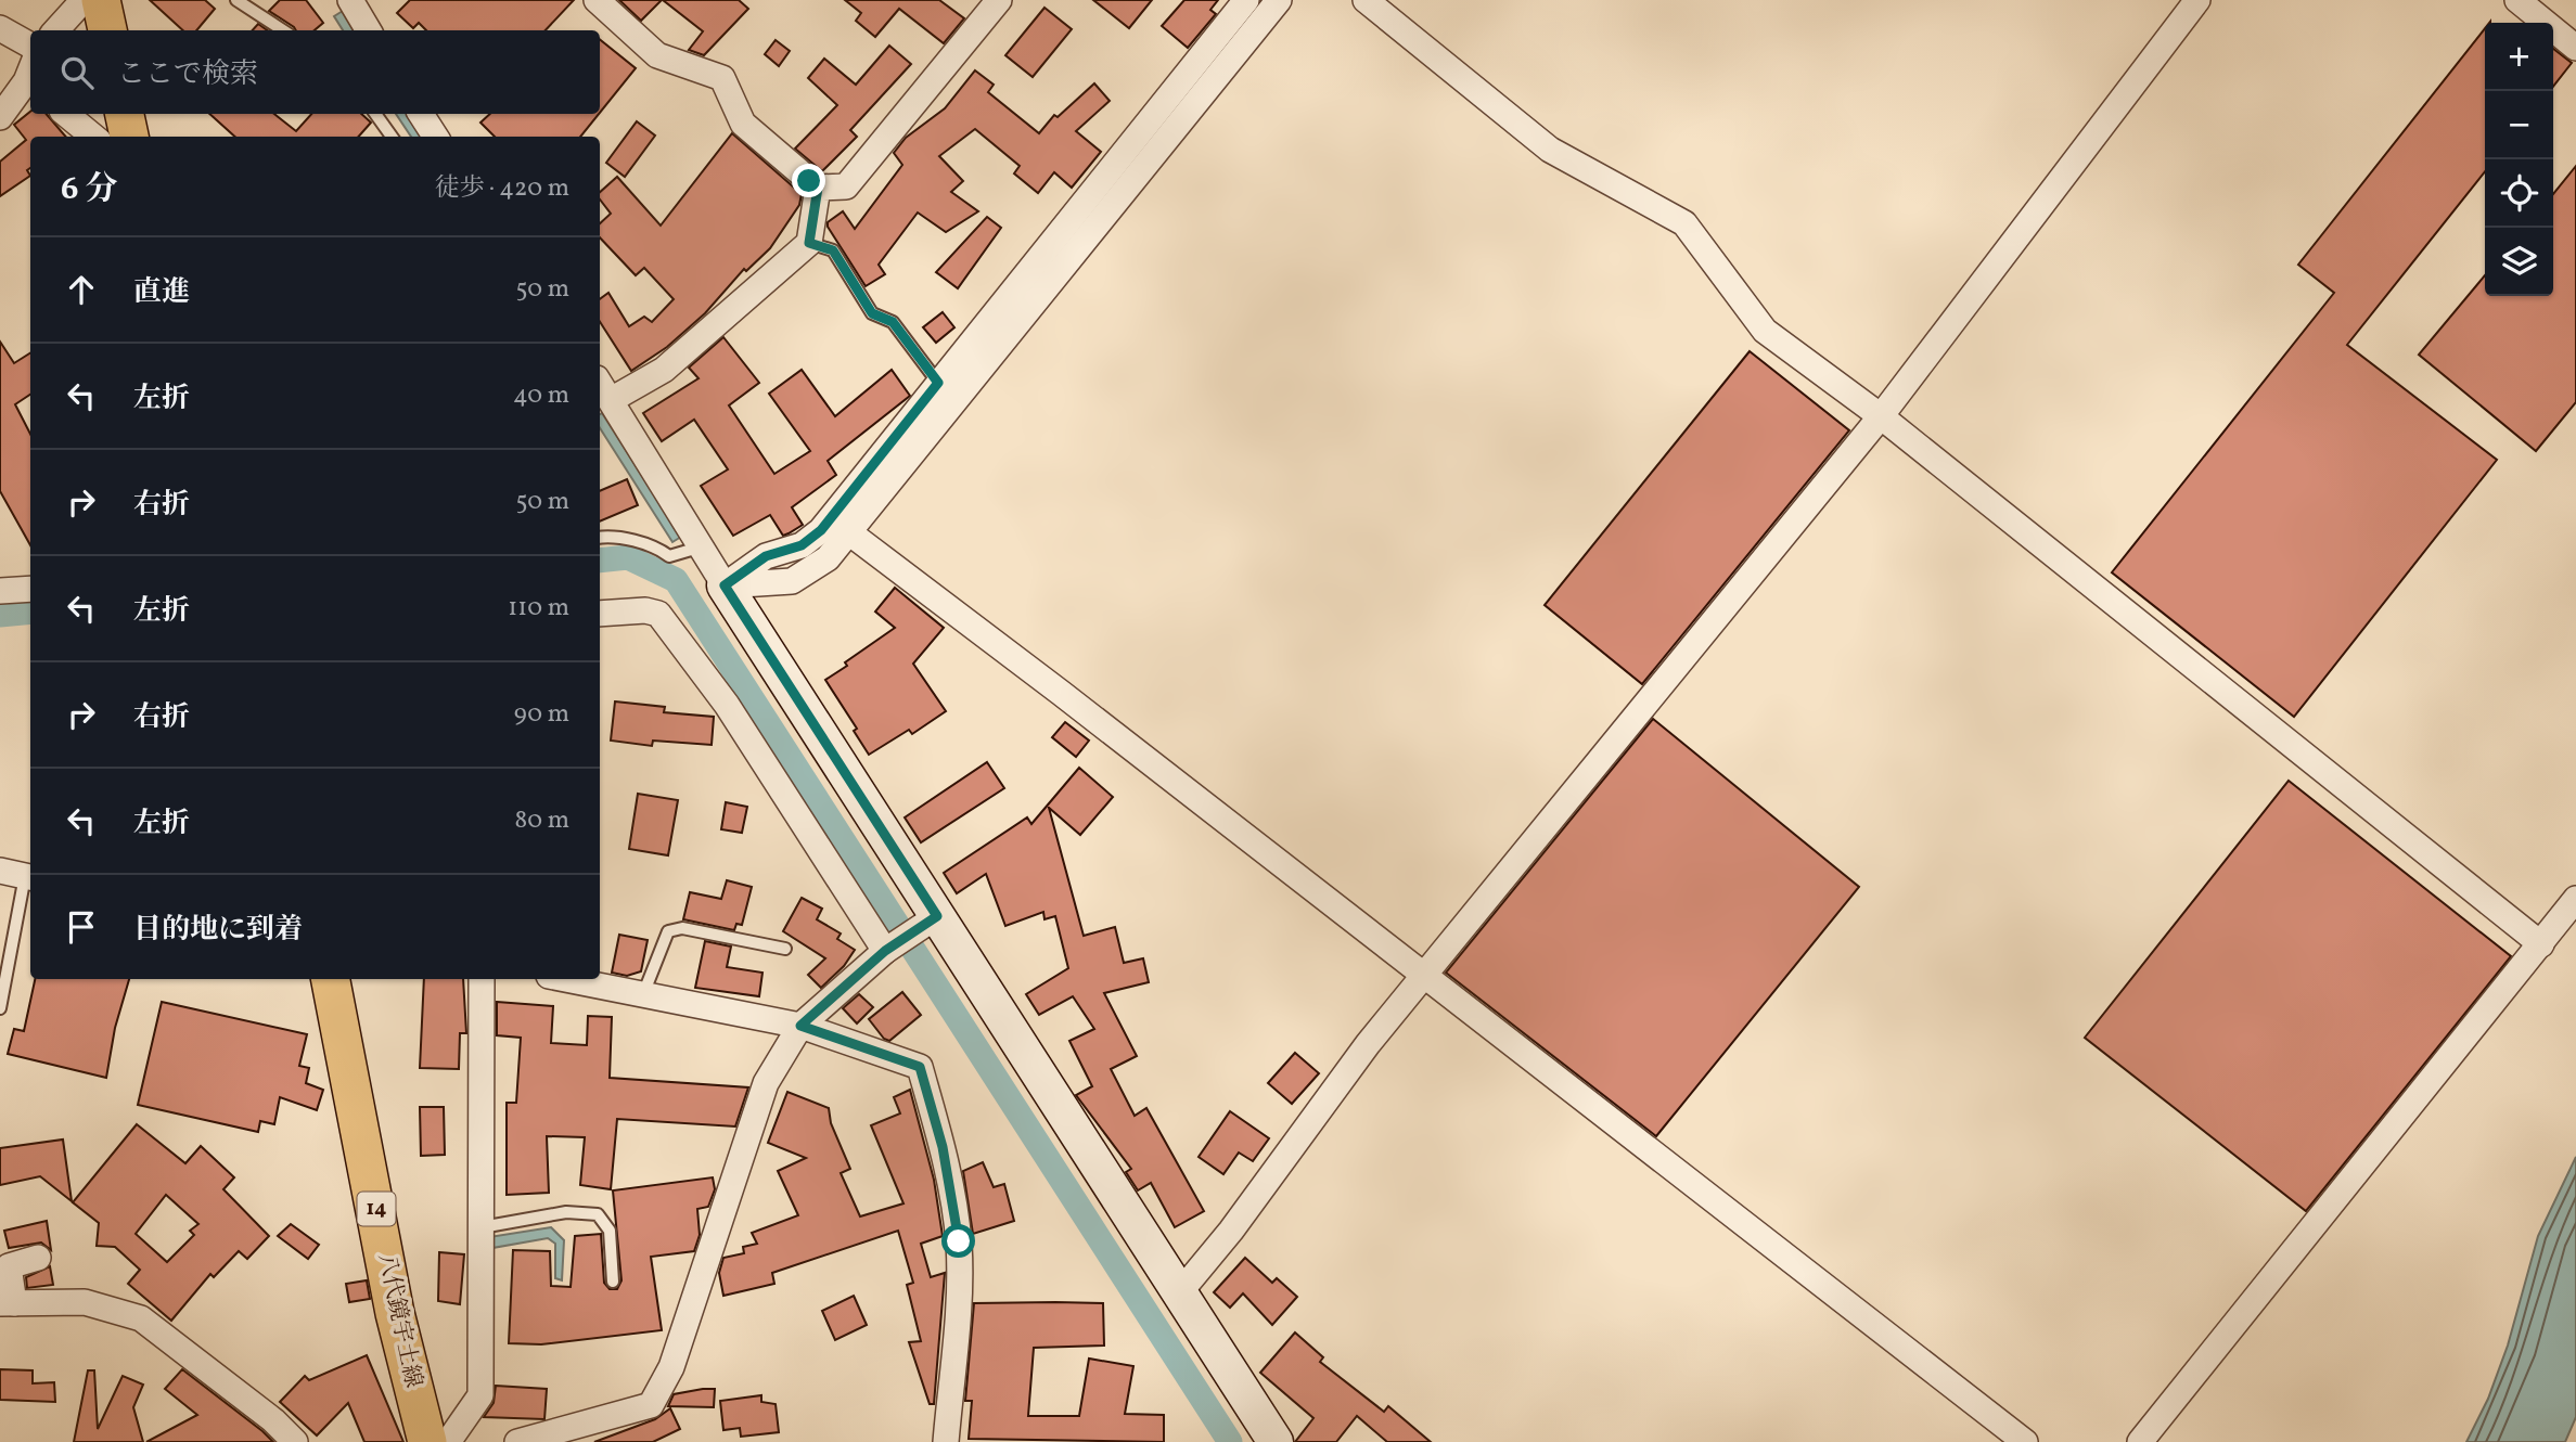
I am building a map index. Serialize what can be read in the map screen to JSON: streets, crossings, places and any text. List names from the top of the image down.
{
  "streets": {
    "main road": ["14", "八代鏡宇土線"]
  },
  "page": {
    "map_buttons": ["+", "−"],
    "search": "ここで検索",
    "heading": ["6 分", "徒歩 · 420 m"],
    "list": [
      ["直進", "50 m"],
      ["左折", "40 m"],
      ["右折", "50 m"],
      ["左折", "110 m"],
      ["右折", "90 m"],
      ["左折", "80 m"],
      "目的地に到着"
    ]
  }
}
